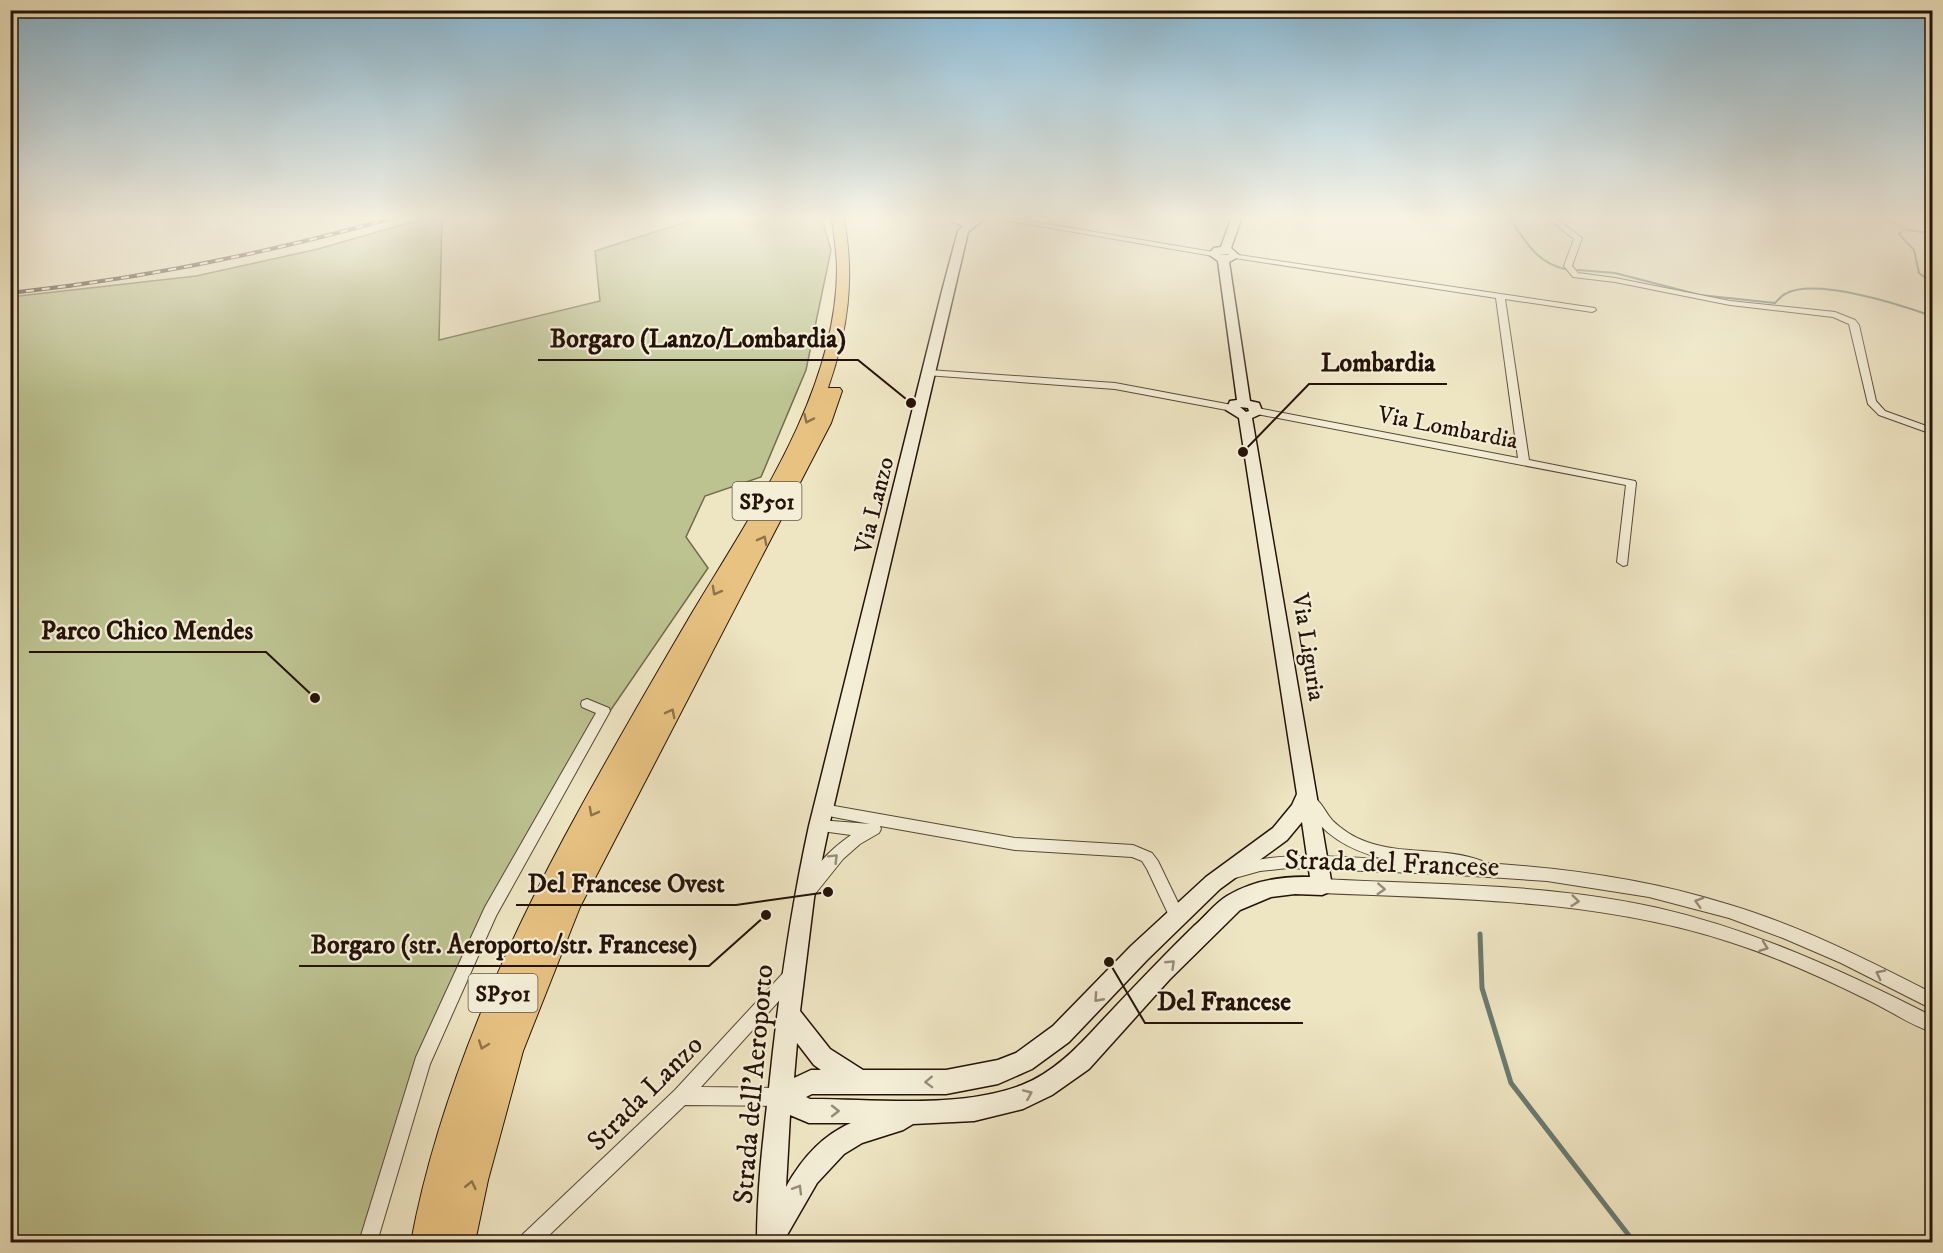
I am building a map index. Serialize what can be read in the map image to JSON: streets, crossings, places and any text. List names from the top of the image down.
{
  "streets": {
    "highway": ["SP501"],
    "street": [
      "Via Lombardia",
      "Via Lanzo",
      "Via Liguria",
      "Strada del Francese",
      "Strada dell'Aeroporto",
      "Strada Lanzo"
    ]
  },
  "crossings": [
    ["Via Lombardia", "Via Lanzo"],
    ["Via Lombardia", "Via Liguria"],
    ["Via Lanzo", "Strada dell'Aeroporto"],
    ["Via Liguria", "Strada del Francese"],
    ["Strada del Francese", "Strada dell'Aeroporto"],
    ["Strada dell'Aeroporto", "Strada Lanzo"]
  ],
  "places": [
    "Borgaro (Lanzo/Lombardia)",
    "Lombardia",
    "Parco Chico Mendes",
    "Del Francese Ovest",
    "Borgaro (str. Aeroporto/str. Francese)",
    "Del Francese"
  ]
}
